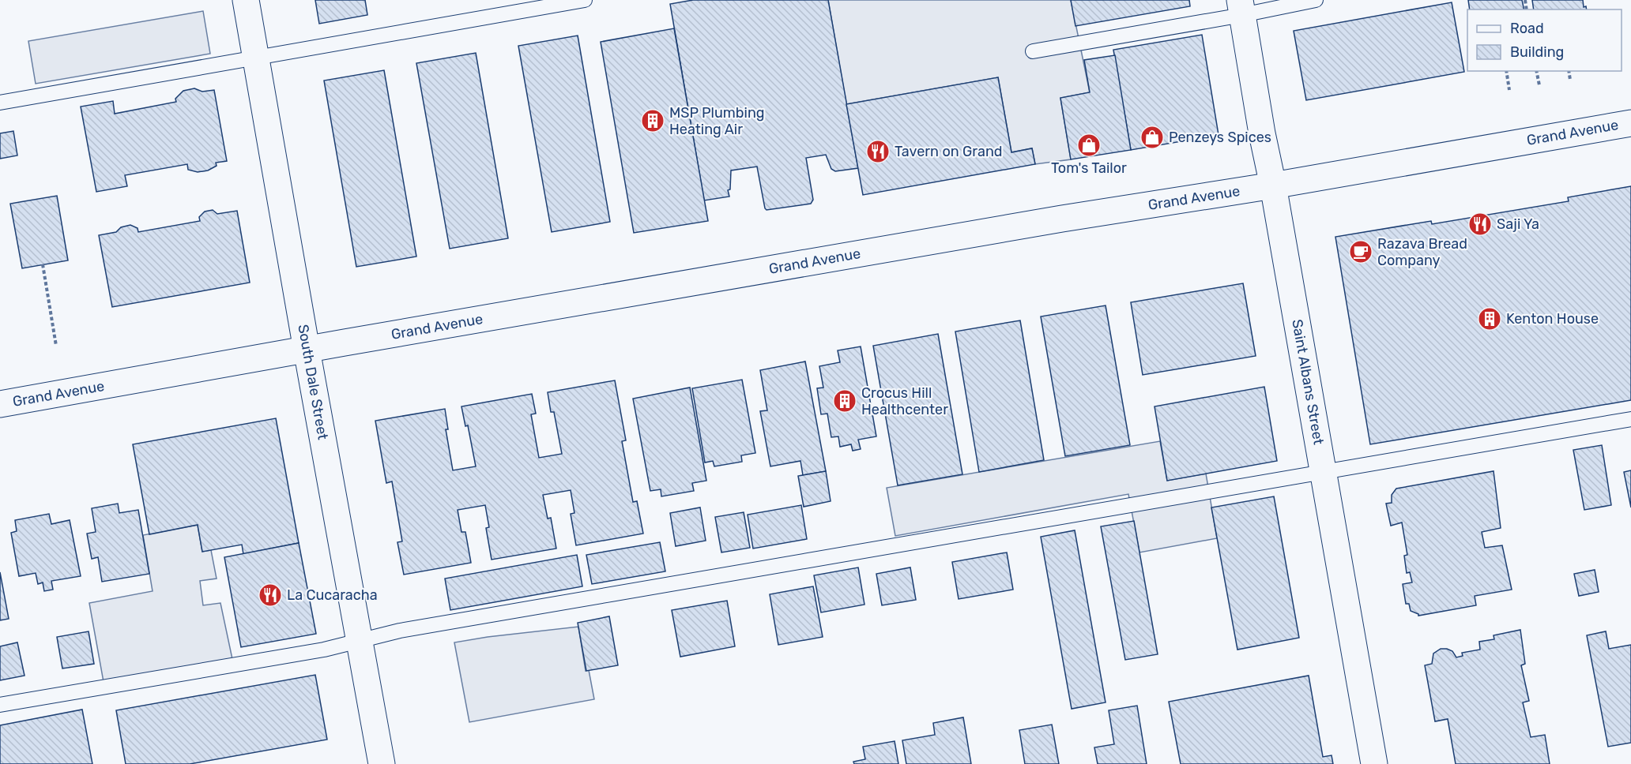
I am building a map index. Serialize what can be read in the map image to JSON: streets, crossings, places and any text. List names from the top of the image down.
{
  "streets": {
    "main road": ["Grand Avenue", "South Dale Street", "Saint Albans Street"]
  },
  "crossings": [
    ["Grand Avenue", "South Dale Street"],
    ["Grand Avenue", "Saint Albans Street"]
  ],
  "places": {
    "building": ["MSP Plumbing Heating Air", "Kenton House", "Crocus Hill Healthcenter"],
    "shop": ["Penzeys Spices", "Tom's Tailor"],
    "restaurant": ["Tavern on Grand", "Saji Ya", "La Cucaracha"],
    "cafe": ["Razava Bread Company"]
  },
  "legend": ["Road", "Building"]
}
